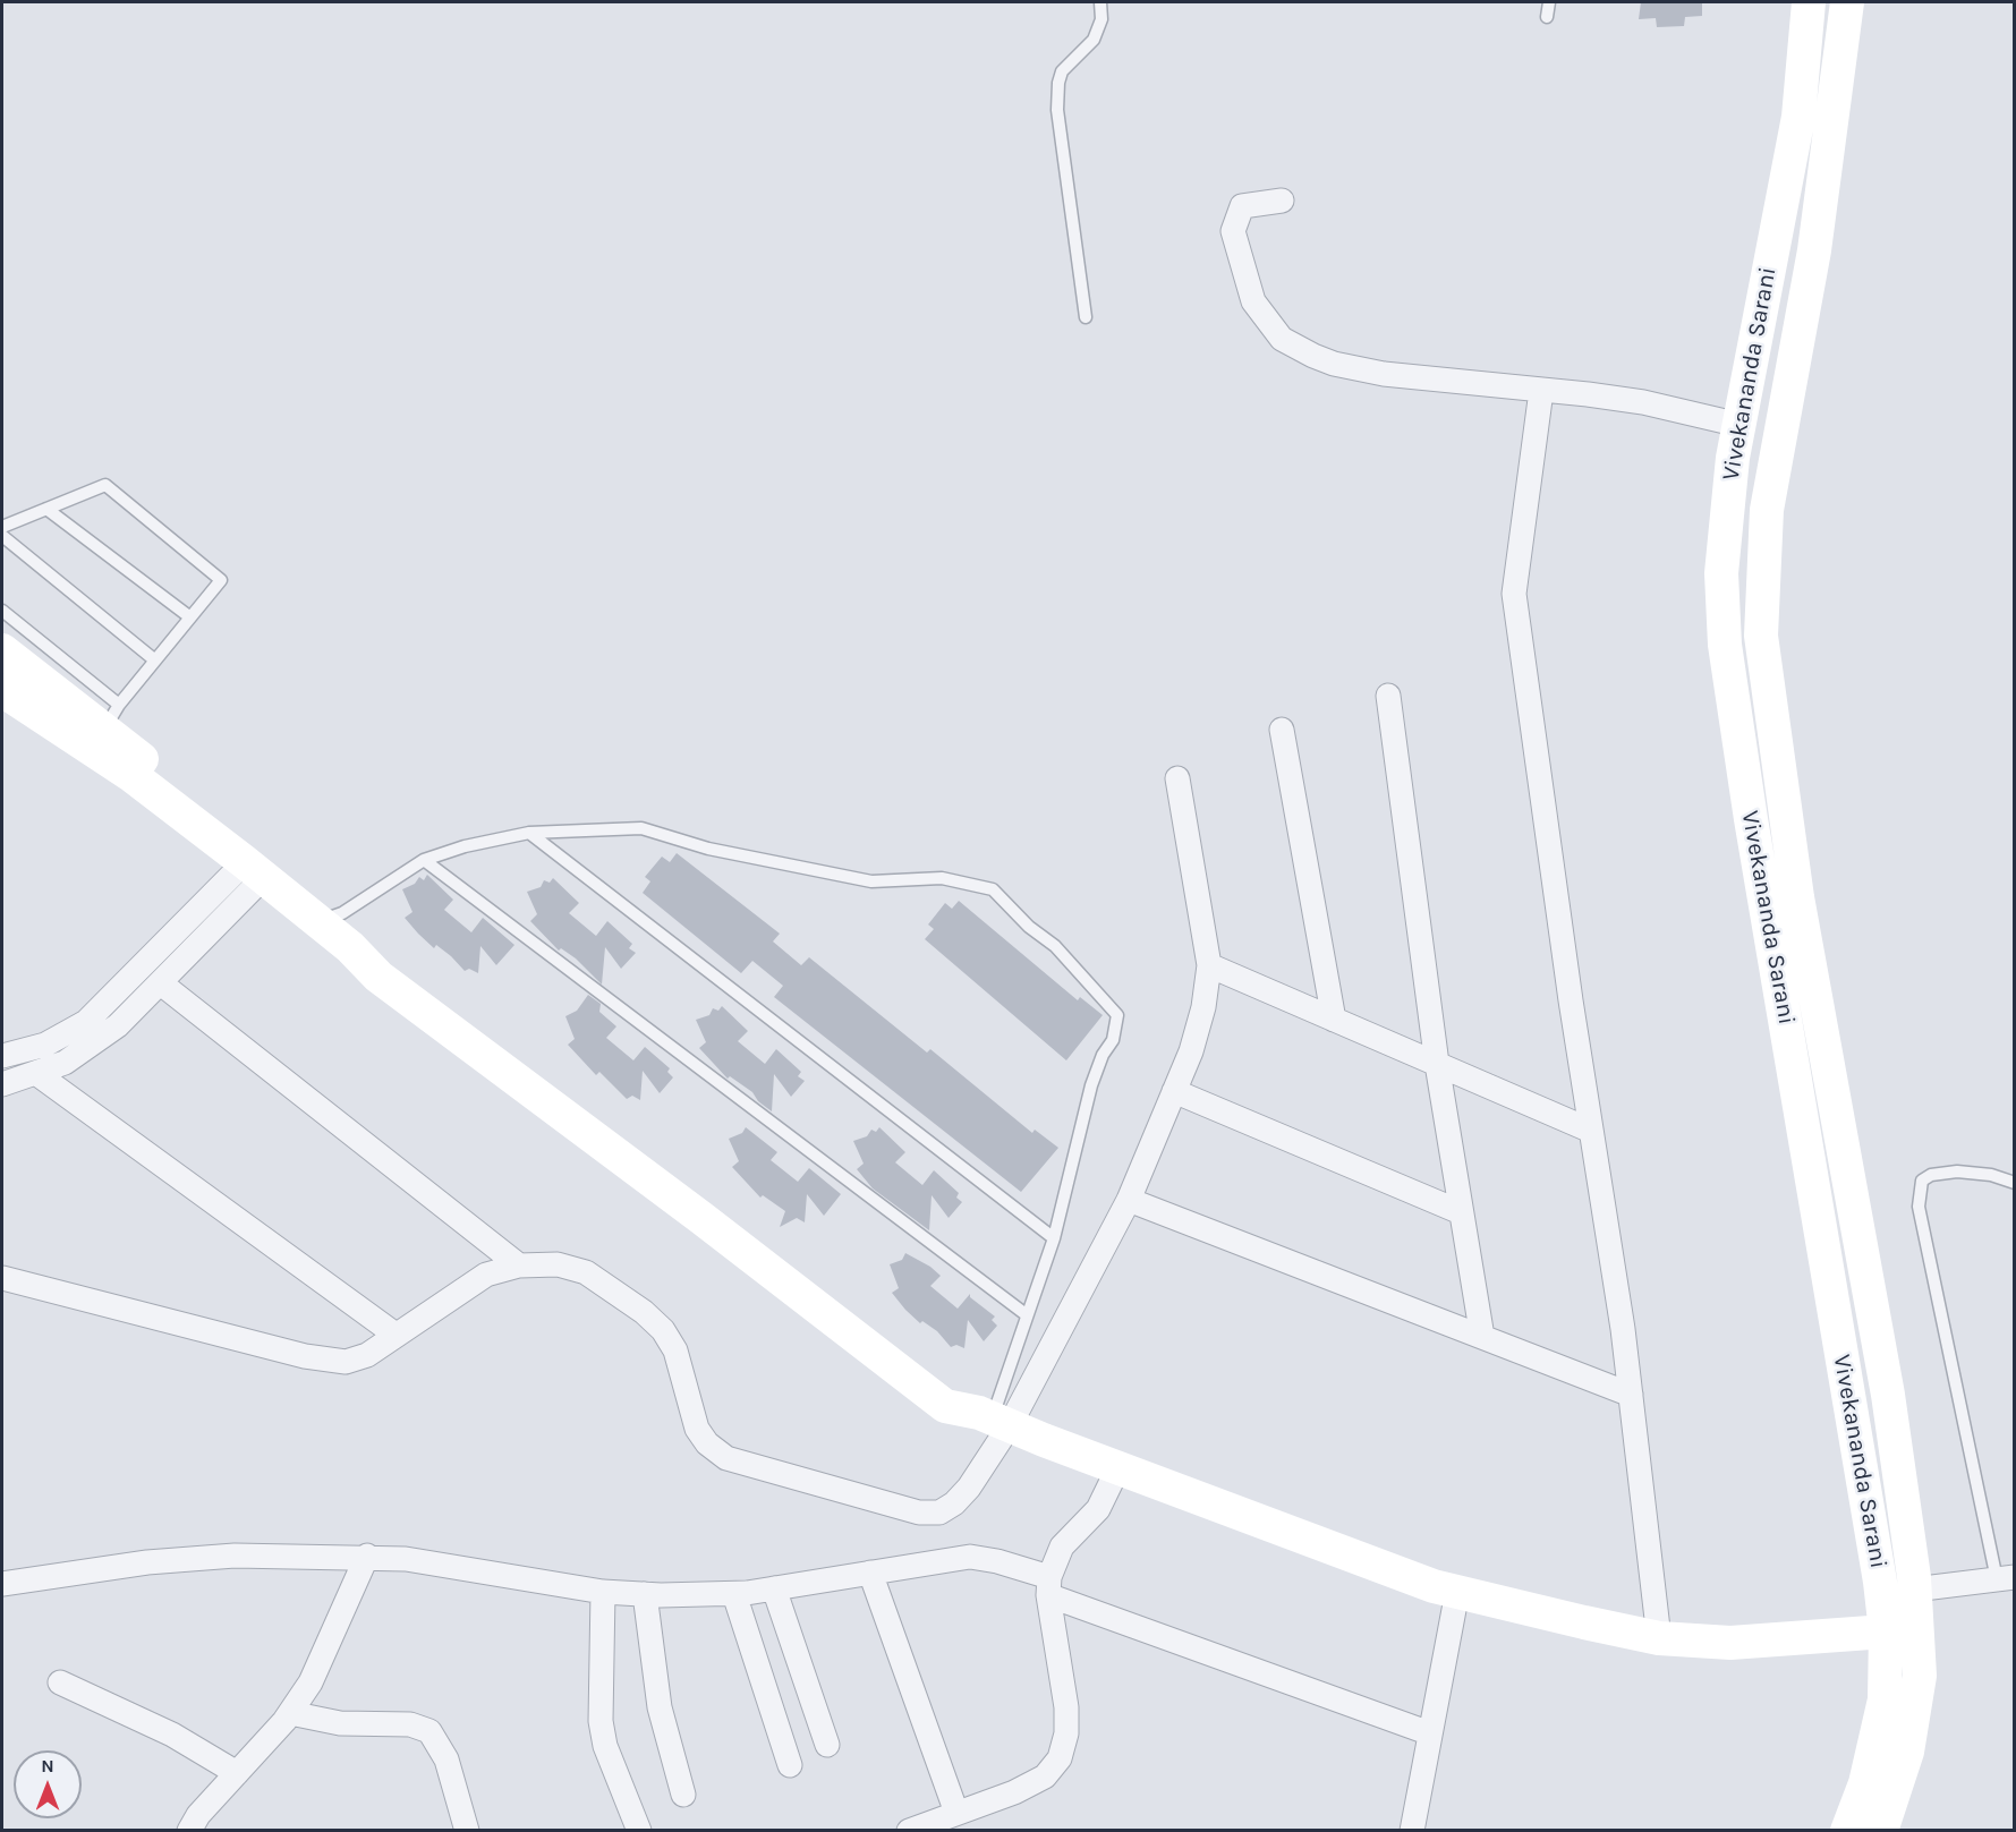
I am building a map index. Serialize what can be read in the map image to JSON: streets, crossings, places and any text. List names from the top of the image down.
{
  "streets": {
    "street": ["Vivekananda Sarani"]
  },
  "north": "top"
}
